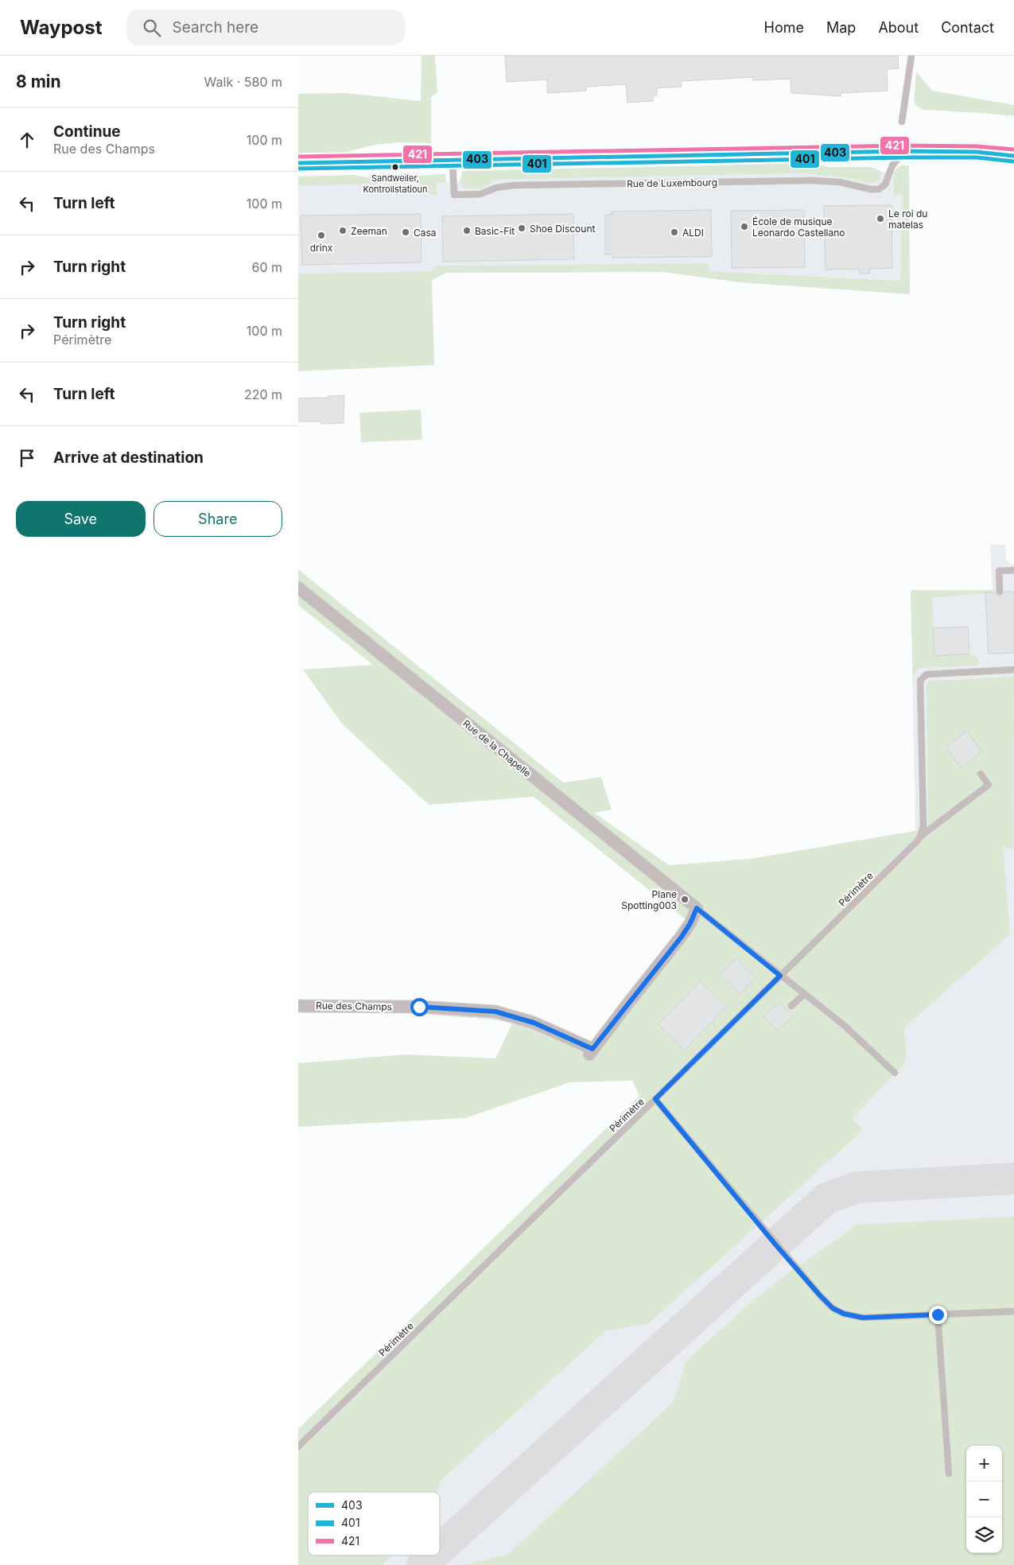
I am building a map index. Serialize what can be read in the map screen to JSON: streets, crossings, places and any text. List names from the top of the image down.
{
  "streets": {
    "street": ["Rue de la Chapelle", "Rue des Champs"],
    "lane": ["Rue de Luxembourg", "Périmètre"]
  },
  "crossings": [
    ["Rue de la Chapelle", "Rue des Champs"]
  ],
  "places": [
    "Sandweiler, Kontrollstatioun",
    "Le roi du matelas",
    "École de musique Leonardo Castellano",
    "Shoe Discount",
    "Zeeman",
    "Basic-Fit",
    "Casa",
    "ALDI",
    "drinx",
    "Plane Spotting003"
  ],
  "lines": ["transit line 421", "transit line 403", "transit line 401"],
  "legend": ["403", "401", "421"],
  "page": {
    "header": "Waypost",
    "search": "Search here",
    "nav": [
      "Home",
      "Map",
      "About",
      "Contact"
    ],
    "heading": ["8 min", "Walk · 580 m"],
    "list": [
      ["Continue", "Rue des Champs", "100 m"],
      ["Turn left", "100 m"],
      ["Turn right", "60 m"],
      ["Turn right", "Périmètre", "100 m"],
      ["Turn left", "220 m"],
      "Arrive at destination"
    ],
    "buttons": ["Save", "Share"],
    "map_buttons": ["+", "−"]
  }
}
